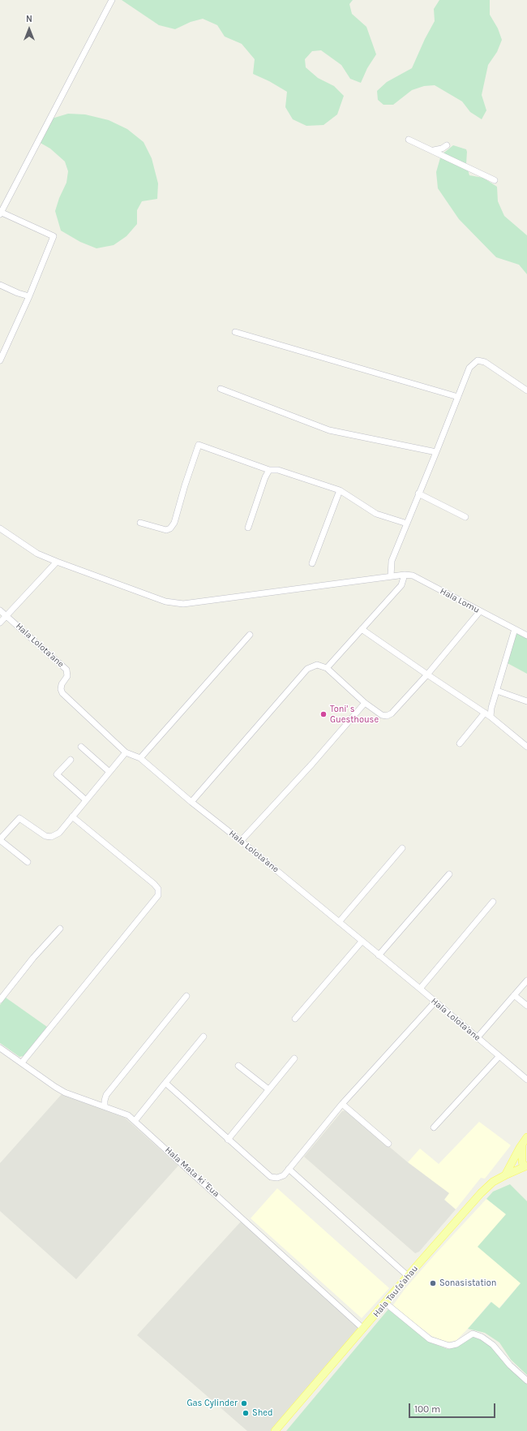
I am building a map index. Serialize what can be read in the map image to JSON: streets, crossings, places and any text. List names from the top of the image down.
{
  "streets": {
    "main road": ["Hala Taufa'ahau"],
    "street": ["Hala Lomu", "Hala Lolota'ane", "Hala Mata ki 'Eua"]
  },
  "crossings": [
    ["Hala Mata ki 'Eua", "Hala Taufa'ahau"]
  ],
  "places": [
    "Toni' s Guesthouse",
    "Sonasistation",
    "Gas Cylinder",
    "Shed"
  ],
  "scale_bar": "100 m",
  "north": "top"
}
